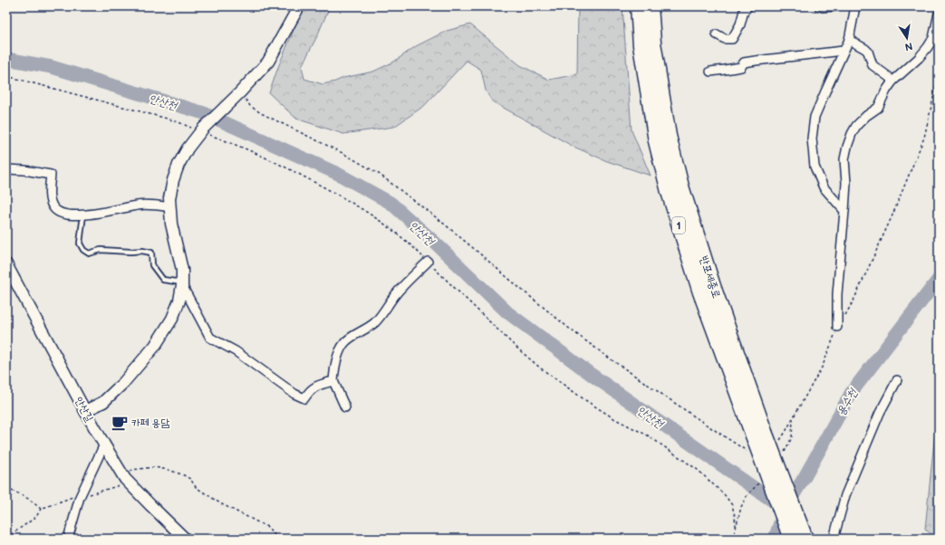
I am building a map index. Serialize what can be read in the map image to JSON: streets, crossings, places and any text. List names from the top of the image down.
{
  "streets": {
    "highway": ["1", "반포세종로"],
    "street": ["안산길"]
  },
  "water": ["안산천", "용수천"],
  "places": {
    "cafe": ["카페 용담"]
  },
  "north": "bottom"
}
